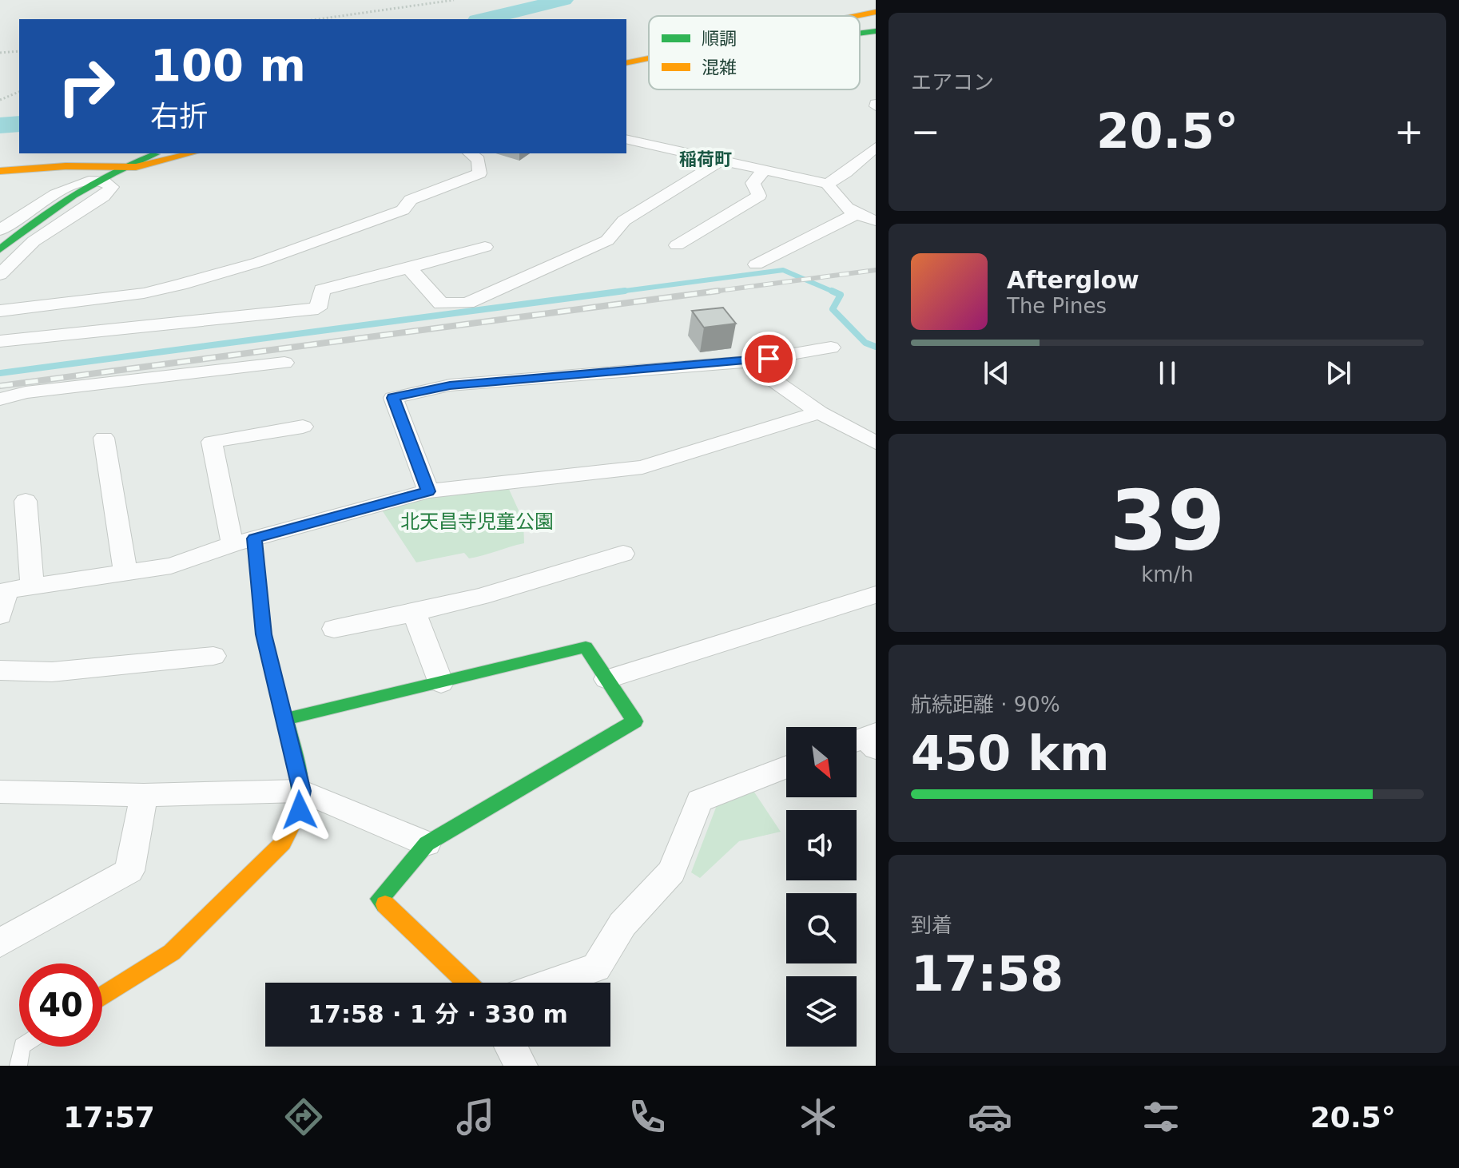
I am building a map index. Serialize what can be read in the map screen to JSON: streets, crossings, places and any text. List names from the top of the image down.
{
  "districts": ["稲荷町"],
  "parks": ["北天昌寺児童公園"],
  "legend": ["順調", "混雑"],
  "north": "bottom right",
  "page": {
    "tile": [
      "エアコン",
      ["39", "km/h"],
      ["航続距離 · 90%", "450 km"],
      ["到着", "17:58"]
    ],
    "turn": ["100 m", "右折"],
    "heat": ["−", "20.5°", "+"],
    "song": ["Afterglow", "The Pines"],
    "limit": "40",
    "trip": "17:58 · 1 分 · 330 m",
    "tabs": ["17:57", "20.5°"]
  }
}
